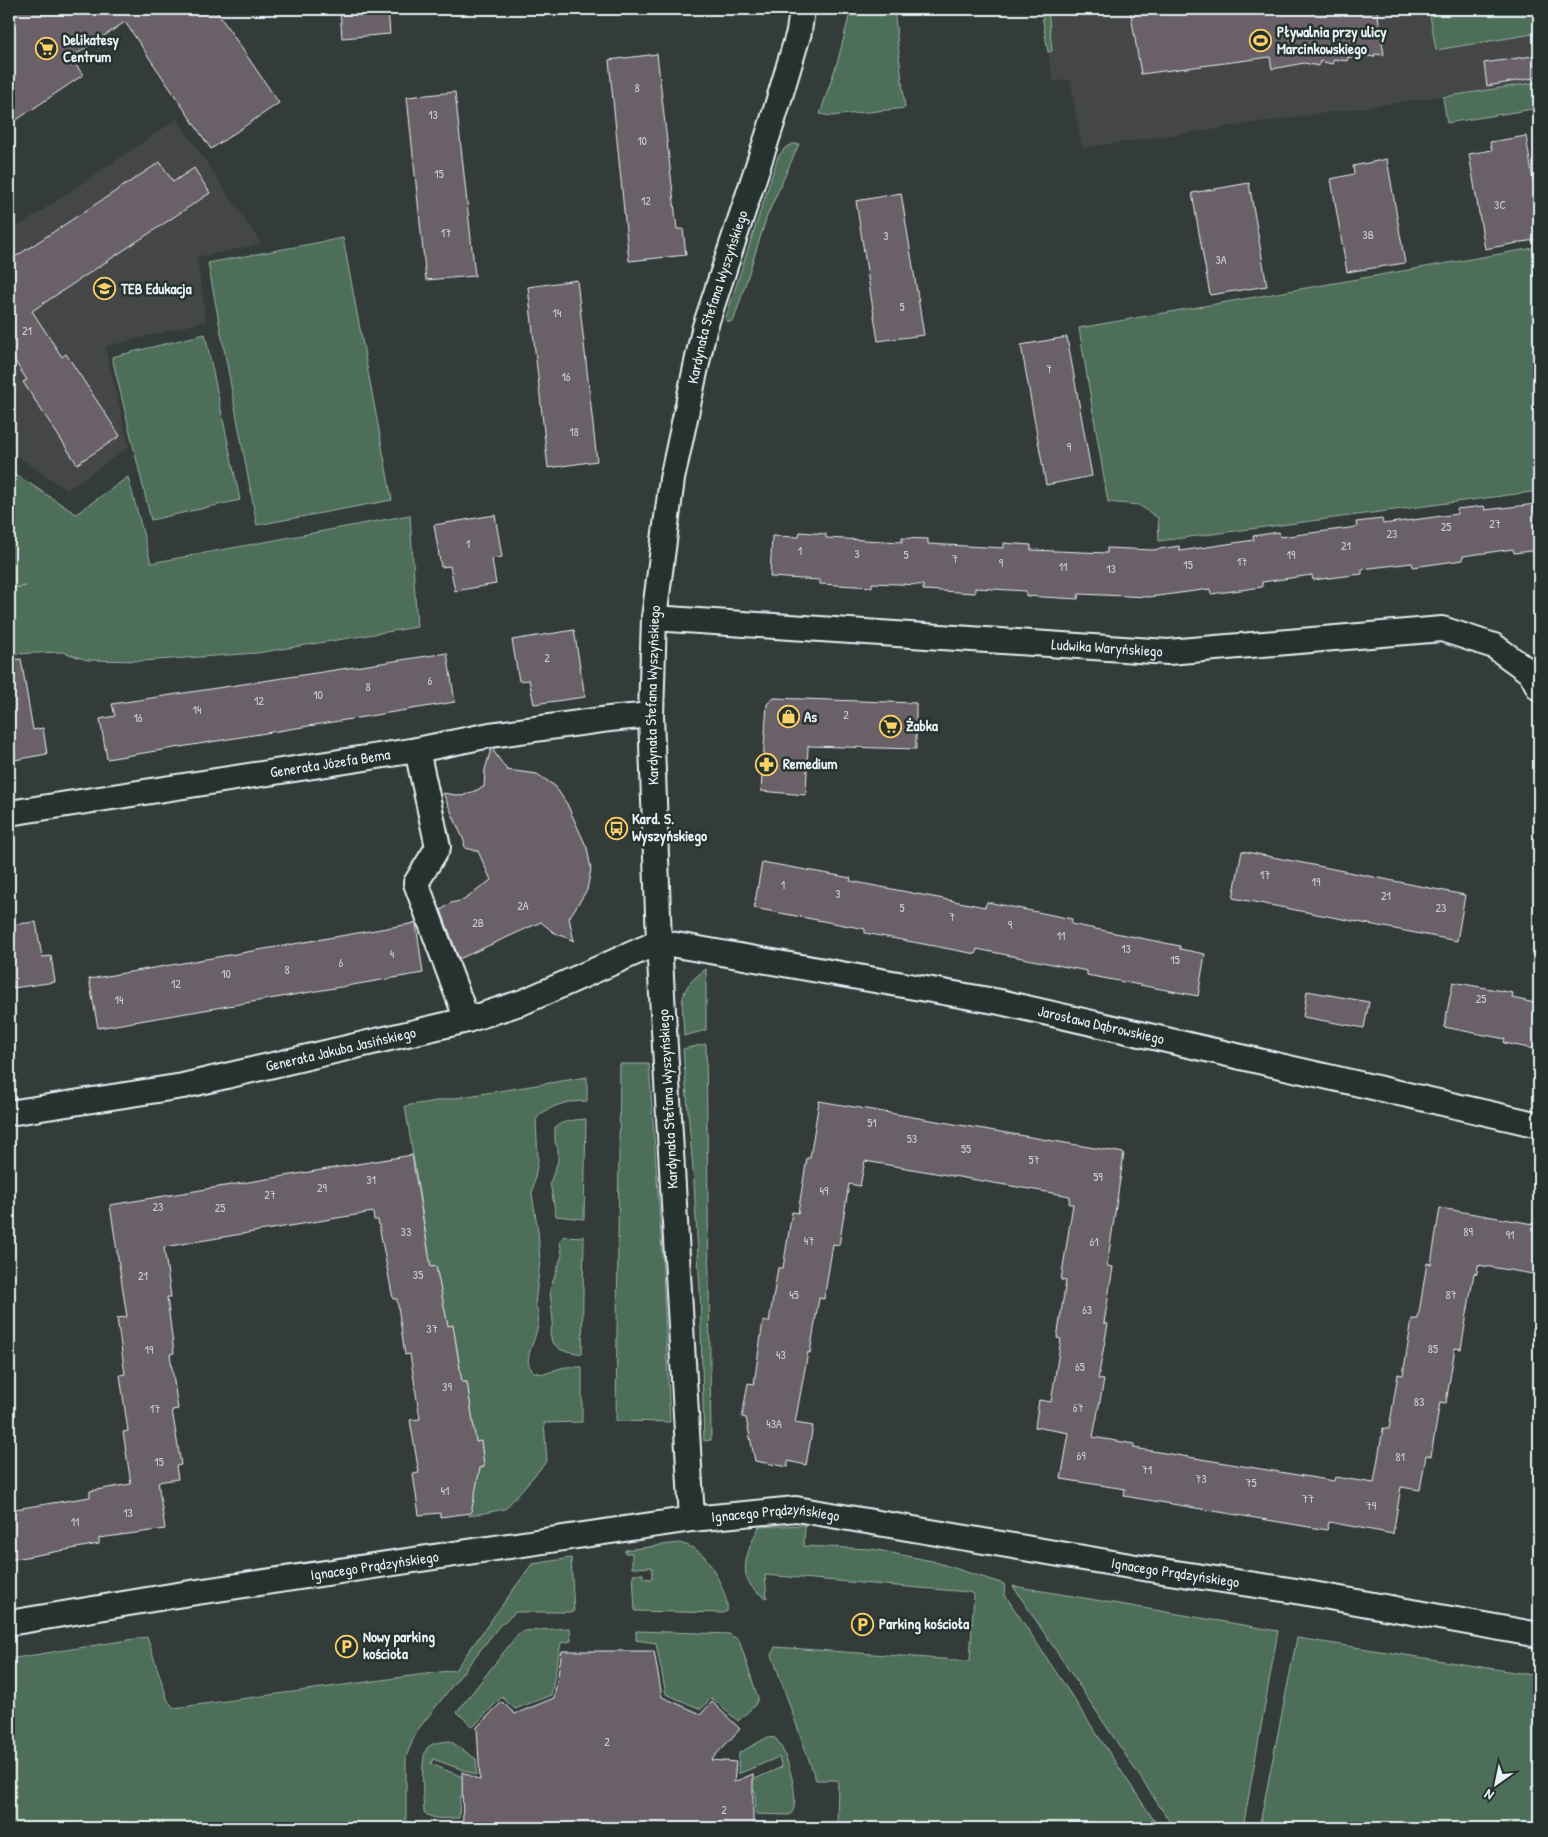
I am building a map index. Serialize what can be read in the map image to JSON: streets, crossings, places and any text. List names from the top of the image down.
{
  "streets": {
    "street": [
      "Kardynała Stefana Wyszyńskiego",
      "Ludwika Waryńskiego",
      "Generała Józefa Bema",
      "Jarosława Dąbrowskiego",
      "Generała Jakuba Jasińskiego",
      "Ignacego Prądzyńskiego"
    ]
  },
  "crossings": [
    ["Kardynała Stefana Wyszyńskiego", "Ludwika Waryńskiego"],
    ["Kardynała Stefana Wyszyńskiego", "Generała Józefa Bema"],
    ["Kardynała Stefana Wyszyńskiego", "Jarosława Dąbrowskiego"],
    ["Kardynała Stefana Wyszyńskiego", "Generała Jakuba Jasińskiego"],
    ["Kardynała Stefana Wyszyńskiego", "Ignacego Prądzyńskiego"],
    ["Jarosława Dąbrowskiego", "Generała Jakuba Jasińskiego"]
  ],
  "places": {
    "sports": ["Pływalnia przy ulicy Marcinkowskiego"],
    "supermarket": ["Delikatesy Centrum", "Żabka"],
    "school or university": ["TEB Edukacja"],
    "shop": ["As"],
    "pharmacy": ["Remedium"],
    "bus stop": ["Kard. S. Wyszyńskiego"],
    "parking": ["Parking kościoła", "Nowy parking kościoła"]
  },
  "house_numbers": [
    "8",
    "13",
    "10",
    "15",
    "12",
    "3C",
    "17",
    "3B",
    "3",
    "3A",
    "5",
    "14",
    "21",
    "7",
    "16",
    "18",
    "9",
    "27",
    "25",
    "23",
    "1",
    "21",
    "1",
    "3",
    "5",
    "19",
    "7",
    "17",
    "9",
    "15",
    "11",
    "13",
    "2",
    "6",
    "8",
    "10",
    "12",
    "14",
    "2",
    "16",
    "17",
    "19",
    "1",
    "3",
    "21",
    "2A",
    "5",
    "23",
    "7",
    "2B",
    "9",
    "11",
    "13",
    "4",
    "15",
    "6",
    "8",
    "10",
    "12",
    "25",
    "14",
    "51",
    "53",
    "55",
    "57",
    "59",
    "31",
    "29",
    "49",
    "27",
    "23",
    "25",
    "33",
    "89",
    "91",
    "47",
    "61",
    "35",
    "21",
    "45",
    "87",
    "63",
    "37",
    "85",
    "19",
    "43",
    "65",
    "39",
    "83",
    "67",
    "17",
    "43A",
    "69",
    "81",
    "15",
    "71",
    "73",
    "75",
    "41",
    "77",
    "79",
    "13",
    "11",
    "2",
    "2"
  ],
  "north": "bottom left"
}
